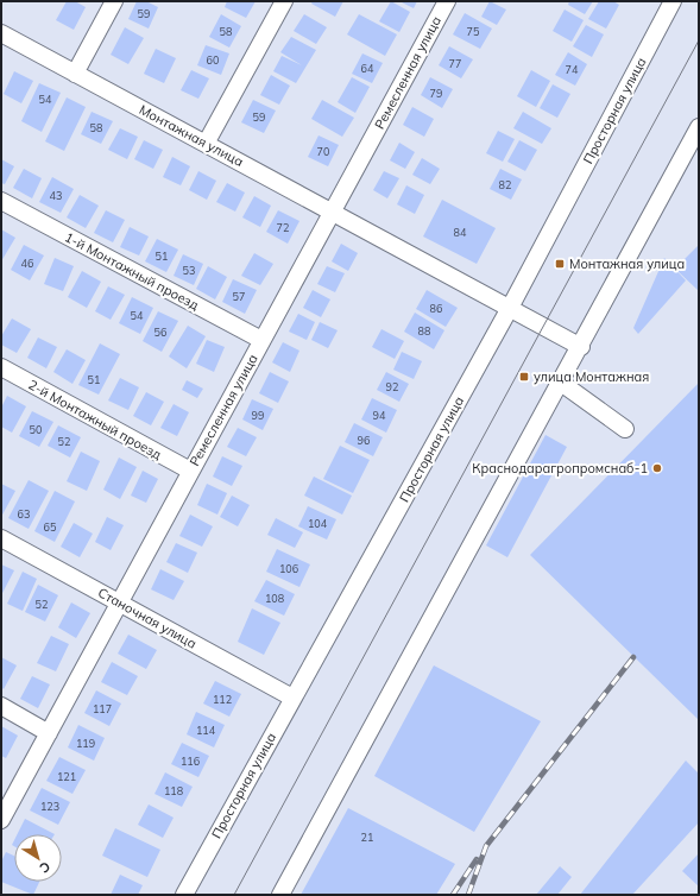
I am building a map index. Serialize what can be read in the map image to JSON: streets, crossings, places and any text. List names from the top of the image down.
{
  "streets": {
    "street": [
      "Ремесленная улица",
      "Просторная улица",
      "Монтажная улица",
      "1-й Монтажный проезд",
      "2-й Монтажный проезд",
      "Станочная улица"
    ]
  },
  "crossings": [
    ["Ремесленная улица", "Монтажная улица"],
    ["Ремесленная улица", "1-й Монтажный проезд"],
    ["Ремесленная улица", "2-й Монтажный проезд"],
    ["Ремесленная улица", "Станочная улица"],
    ["Просторная улица", "Монтажная улица"],
    ["Просторная улица", "Станочная улица"]
  ],
  "places": {
    "transit": ["Монтажная улица", "улица Монтажная"],
    "other": ["Краснодарагропромснаб-1"]
  },
  "house_numbers": [
    "59",
    "58",
    "75",
    "60",
    "77",
    "64",
    "74",
    "79",
    "54",
    "59",
    "58",
    "70",
    "82",
    "43",
    "72",
    "84",
    "51",
    "46",
    "53",
    "57",
    "86",
    "54",
    "88",
    "56",
    "51",
    "92",
    "99",
    "94",
    "50",
    "96",
    "52",
    "63",
    "104",
    "65",
    "106",
    "108",
    "52",
    "112",
    "117",
    "114",
    "119",
    "116",
    "121",
    "118",
    "123",
    "21"
  ],
  "north": "bottom right"
}
